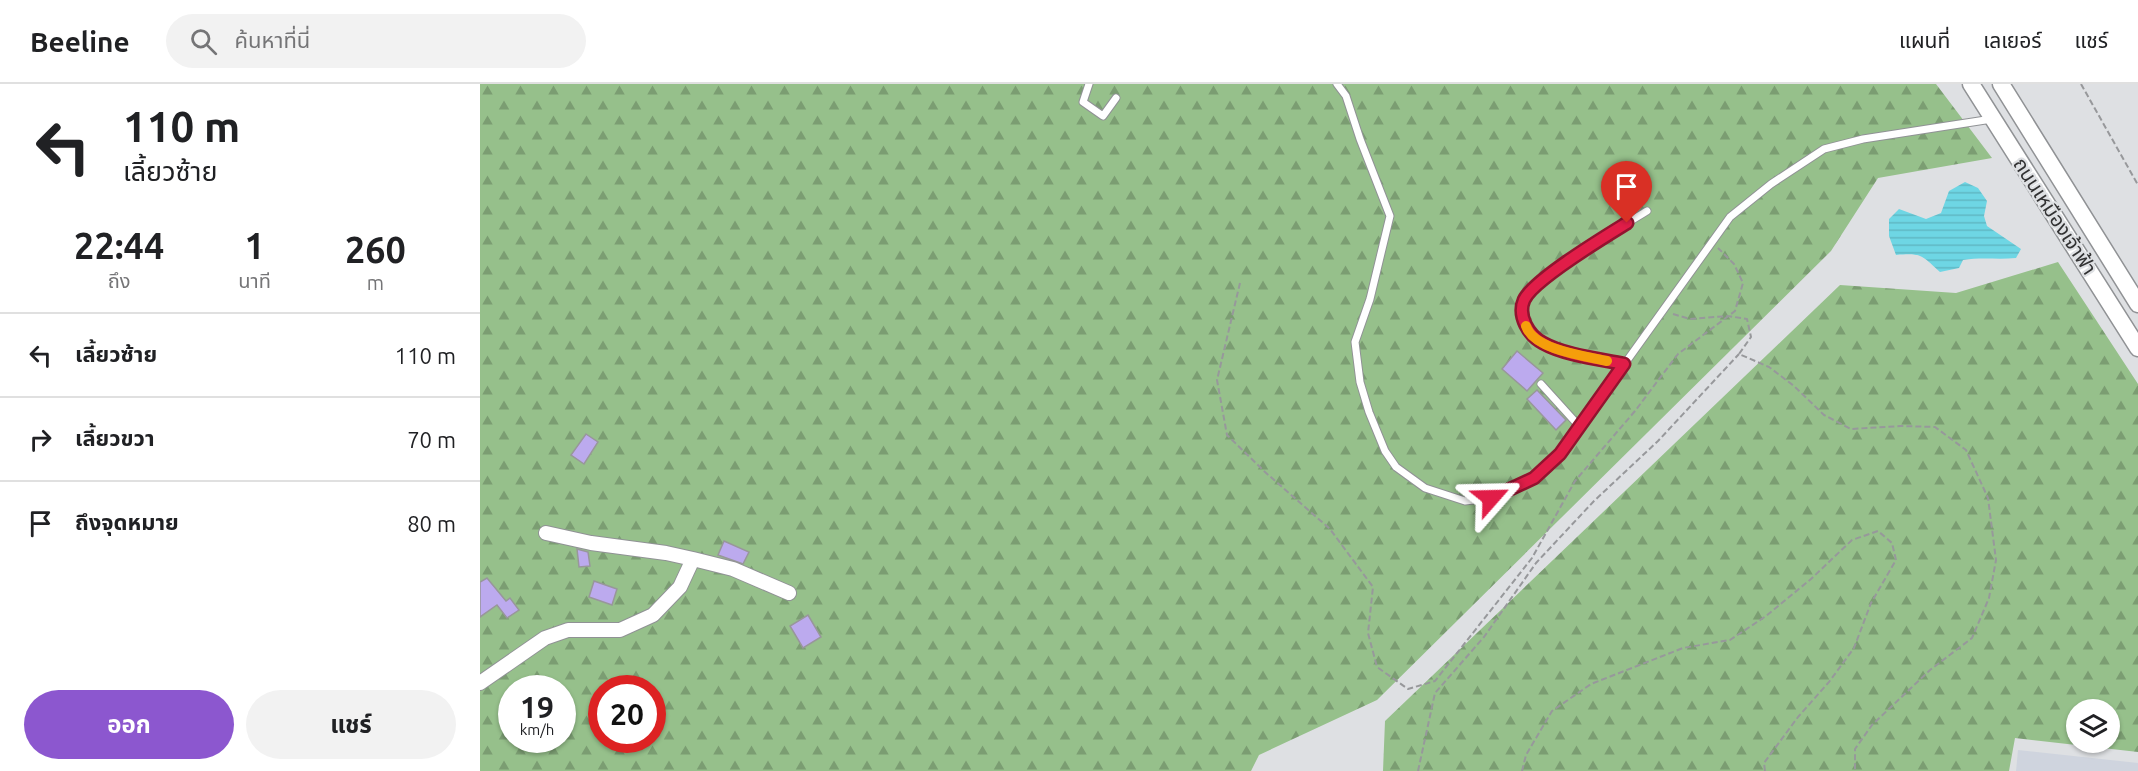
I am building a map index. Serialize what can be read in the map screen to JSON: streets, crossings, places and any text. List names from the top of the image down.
{
  "streets": {
    "street": ["ถนนเหมืองเจ้าฟ้า"]
  },
  "page": {
    "header": "Beeline",
    "search": "ค้นหาที่นี่",
    "nav": ["แผนที่", "เลเยอร์", "แชร์"],
    "turn": ["110 m", "เลี้ยวซ้าย"],
    "eta": [
      "22:44",
      "ถึง",
      "1",
      "นาที",
      "260",
      "m"
    ],
    "list": [
      {
        "name": "เลี้ยวซ้าย",
        "value": "110 m"
      },
      {
        "name": "เลี้ยวขวา",
        "value": "70 m"
      },
      {
        "name": "ถึงจุดหมาย",
        "value": "80 m"
      }
    ],
    "speed": "19 km/h",
    "limit": "20",
    "buttons": ["ออก", "แชร์"]
  }
}
